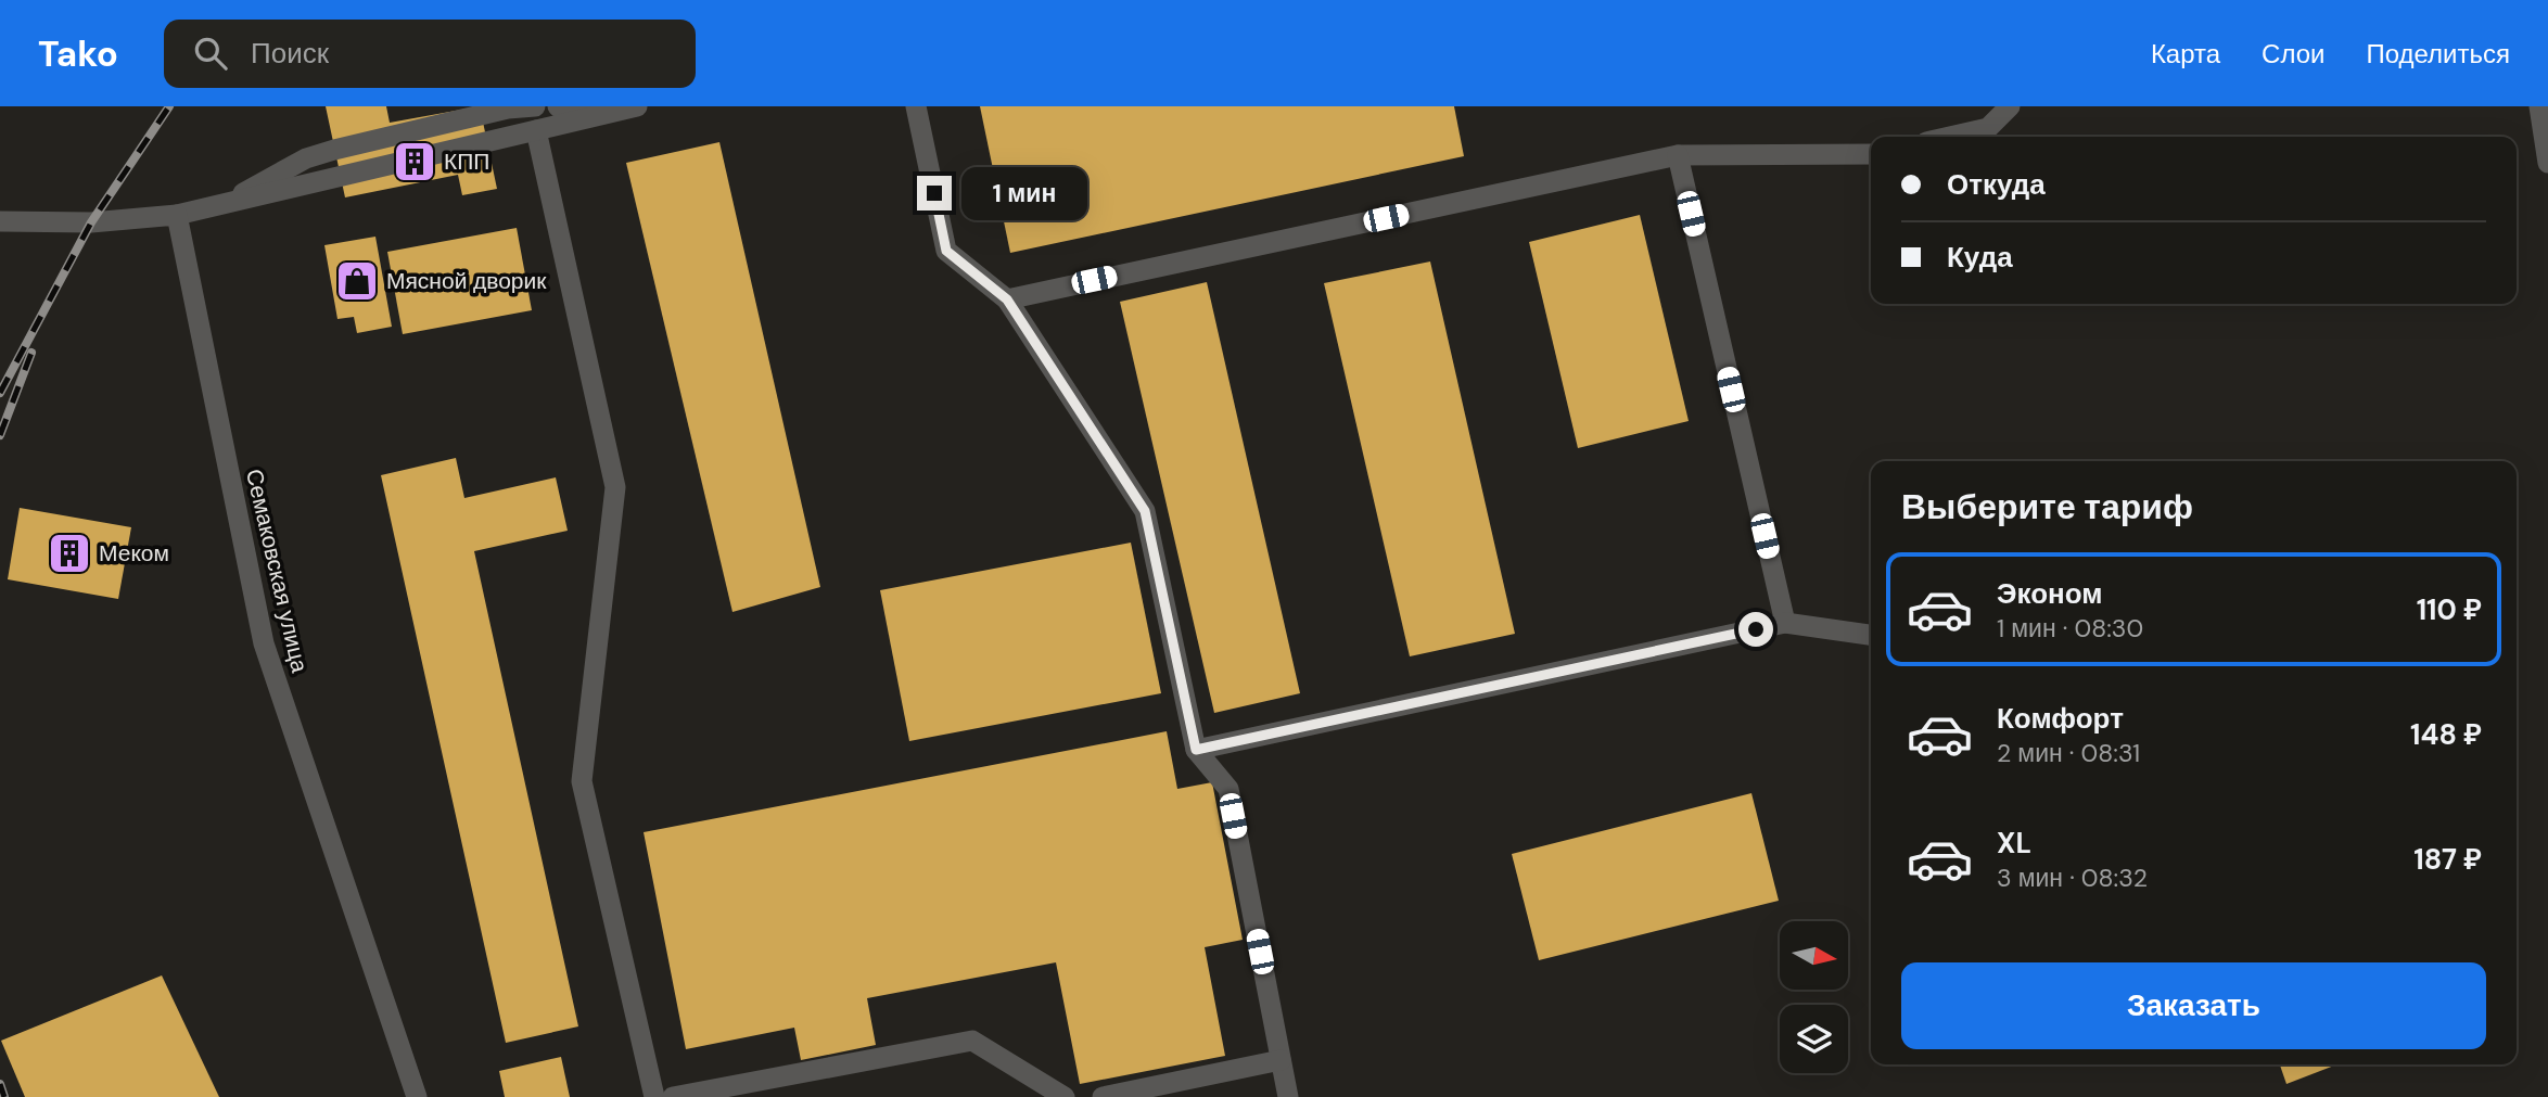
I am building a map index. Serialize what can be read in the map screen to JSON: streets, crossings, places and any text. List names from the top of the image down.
{
  "streets": {
    "street": ["Семаковская улица"]
  },
  "places": {
    "building": ["КПП", "Меком"],
    "shop": ["Мясной дворик"]
  },
  "north": "right",
  "page": {
    "header": "Tako",
    "search": "Поиск",
    "nav": ["Карта", "Слои", "Поделиться"],
    "banner": ["Откуда", "Куда"],
    "bubble": "1 мин",
    "heading": "Выберите тариф",
    "list": [
      {
        "name": "Эконом",
        "note": "1 мин · 08:30",
        "value": "110 ₽"
      },
      {
        "name": "Комфорт",
        "note": "2 мин · 08:31",
        "value": "148 ₽"
      },
      {
        "name": "XL",
        "note": "3 мин · 08:32",
        "value": "187 ₽"
      }
    ],
    "buttons": "Заказать"
  }
}
